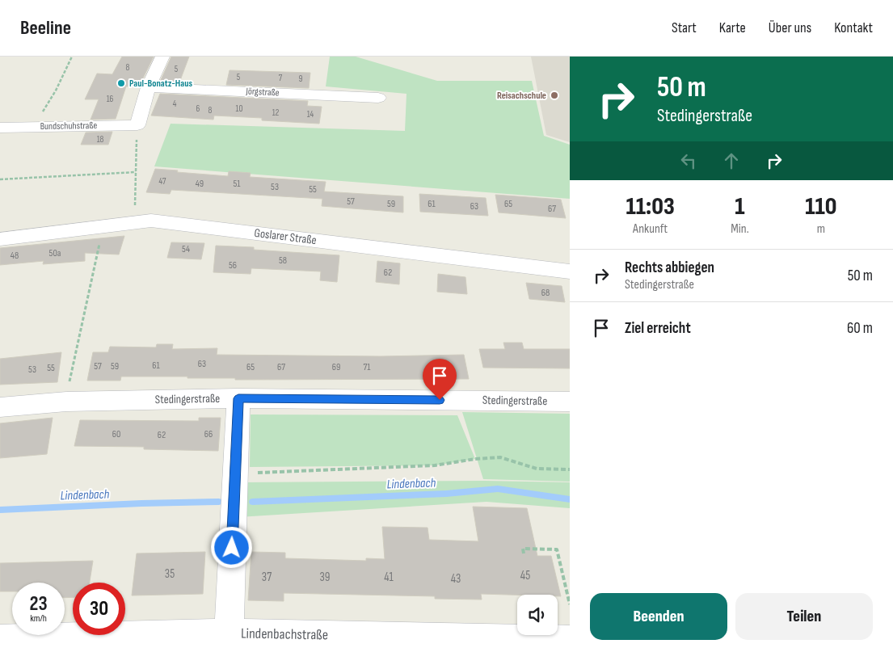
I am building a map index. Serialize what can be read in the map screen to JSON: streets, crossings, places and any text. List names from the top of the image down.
{
  "streets": {
    "street": [
      "Jörgstraße",
      "Bundschuhstraße",
      "Goslarer Straße",
      "Stedingerstraße",
      "Lindenbachstraße"
    ]
  },
  "water": ["Lindenbach"],
  "places": ["Paul-Bonatz-Haus", "Reisachschule"],
  "house_numbers": [
    "8",
    "5",
    "5",
    "7",
    "9",
    "16",
    "4",
    "6",
    "10",
    "8",
    "12",
    "14",
    "18",
    "47",
    "49",
    "51",
    "53",
    "55",
    "57",
    "59",
    "61",
    "65",
    "63",
    "67",
    "54",
    "50a",
    "48",
    "58",
    "56",
    "62",
    "68",
    "63",
    "61",
    "57",
    "59",
    "65",
    "67",
    "69",
    "71",
    "55",
    "53",
    "60",
    "66",
    "62",
    "35",
    "45",
    "37",
    "39",
    "41",
    "43"
  ],
  "page": {
    "header": "Beeline",
    "nav": [
      "Start",
      "Karte",
      "Über uns",
      "Kontakt"
    ],
    "turn": ["50 m", "Stedingerstraße"],
    "eta": [
      "11:03",
      "Ankunft",
      "1",
      "Min.",
      "110",
      "m"
    ],
    "list": [
      {
        "name": "Rechts abbiegen",
        "note": "Stedingerstraße",
        "value": "50 m"
      },
      {
        "name": "Ziel erreicht",
        "value": "60 m"
      }
    ],
    "speed": "23 km/h",
    "limit": "30",
    "buttons": ["Beenden", "Teilen"]
  }
}
